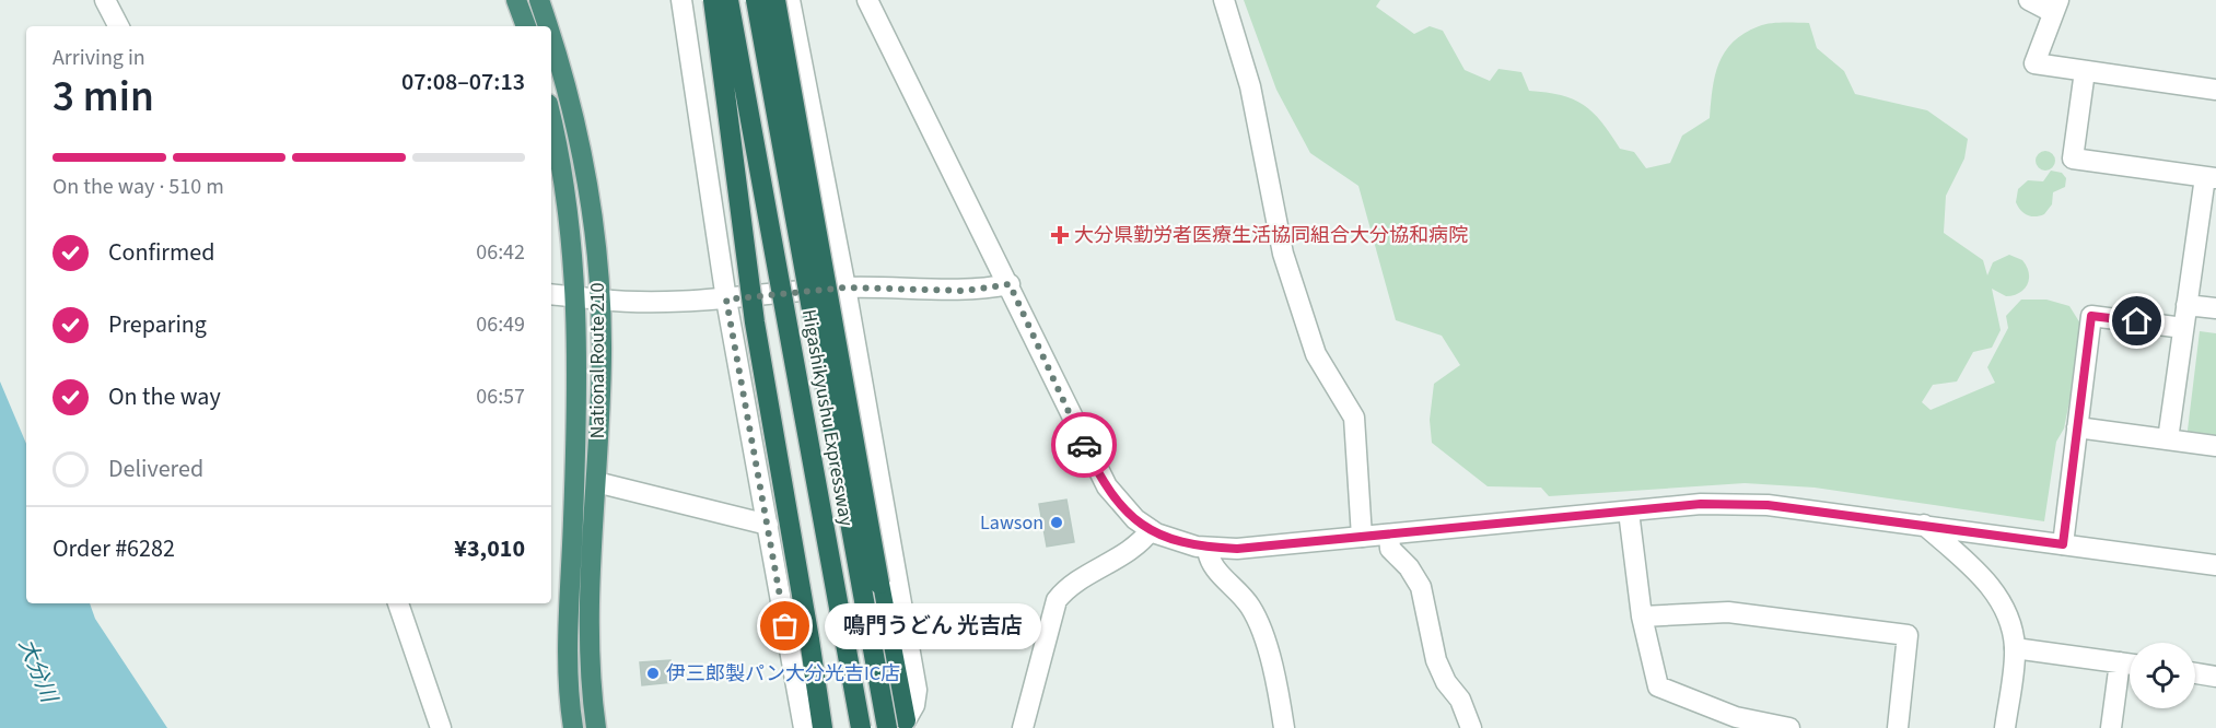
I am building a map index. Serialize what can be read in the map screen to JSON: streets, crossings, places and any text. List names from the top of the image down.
{
  "streets": {
    "highway": ["National Route 210", "Higashikyushu Expressway"]
  },
  "water": ["大分川"],
  "places": {
    "health": ["大分県勤労者医療生活協同組合大分協和病院"],
    "other": ["Lawson", "鳴門うどん 光吉店", "伊三郎製パン大分光吉IC店"]
  },
  "page": {
    "heading": ["3 min", "Arriving in", "07:08–07:13"],
    "panel": ["Order #6282", "¥3,010"],
    "bar": "On the way · 510 m",
    "list": [
      ["Confirmed", "06:42"],
      ["Preparing", "06:49"],
      ["On the way", "06:57"],
      "Delivered"
    ],
    "bubble": "鳴門うどん 光吉店"
  }
}
